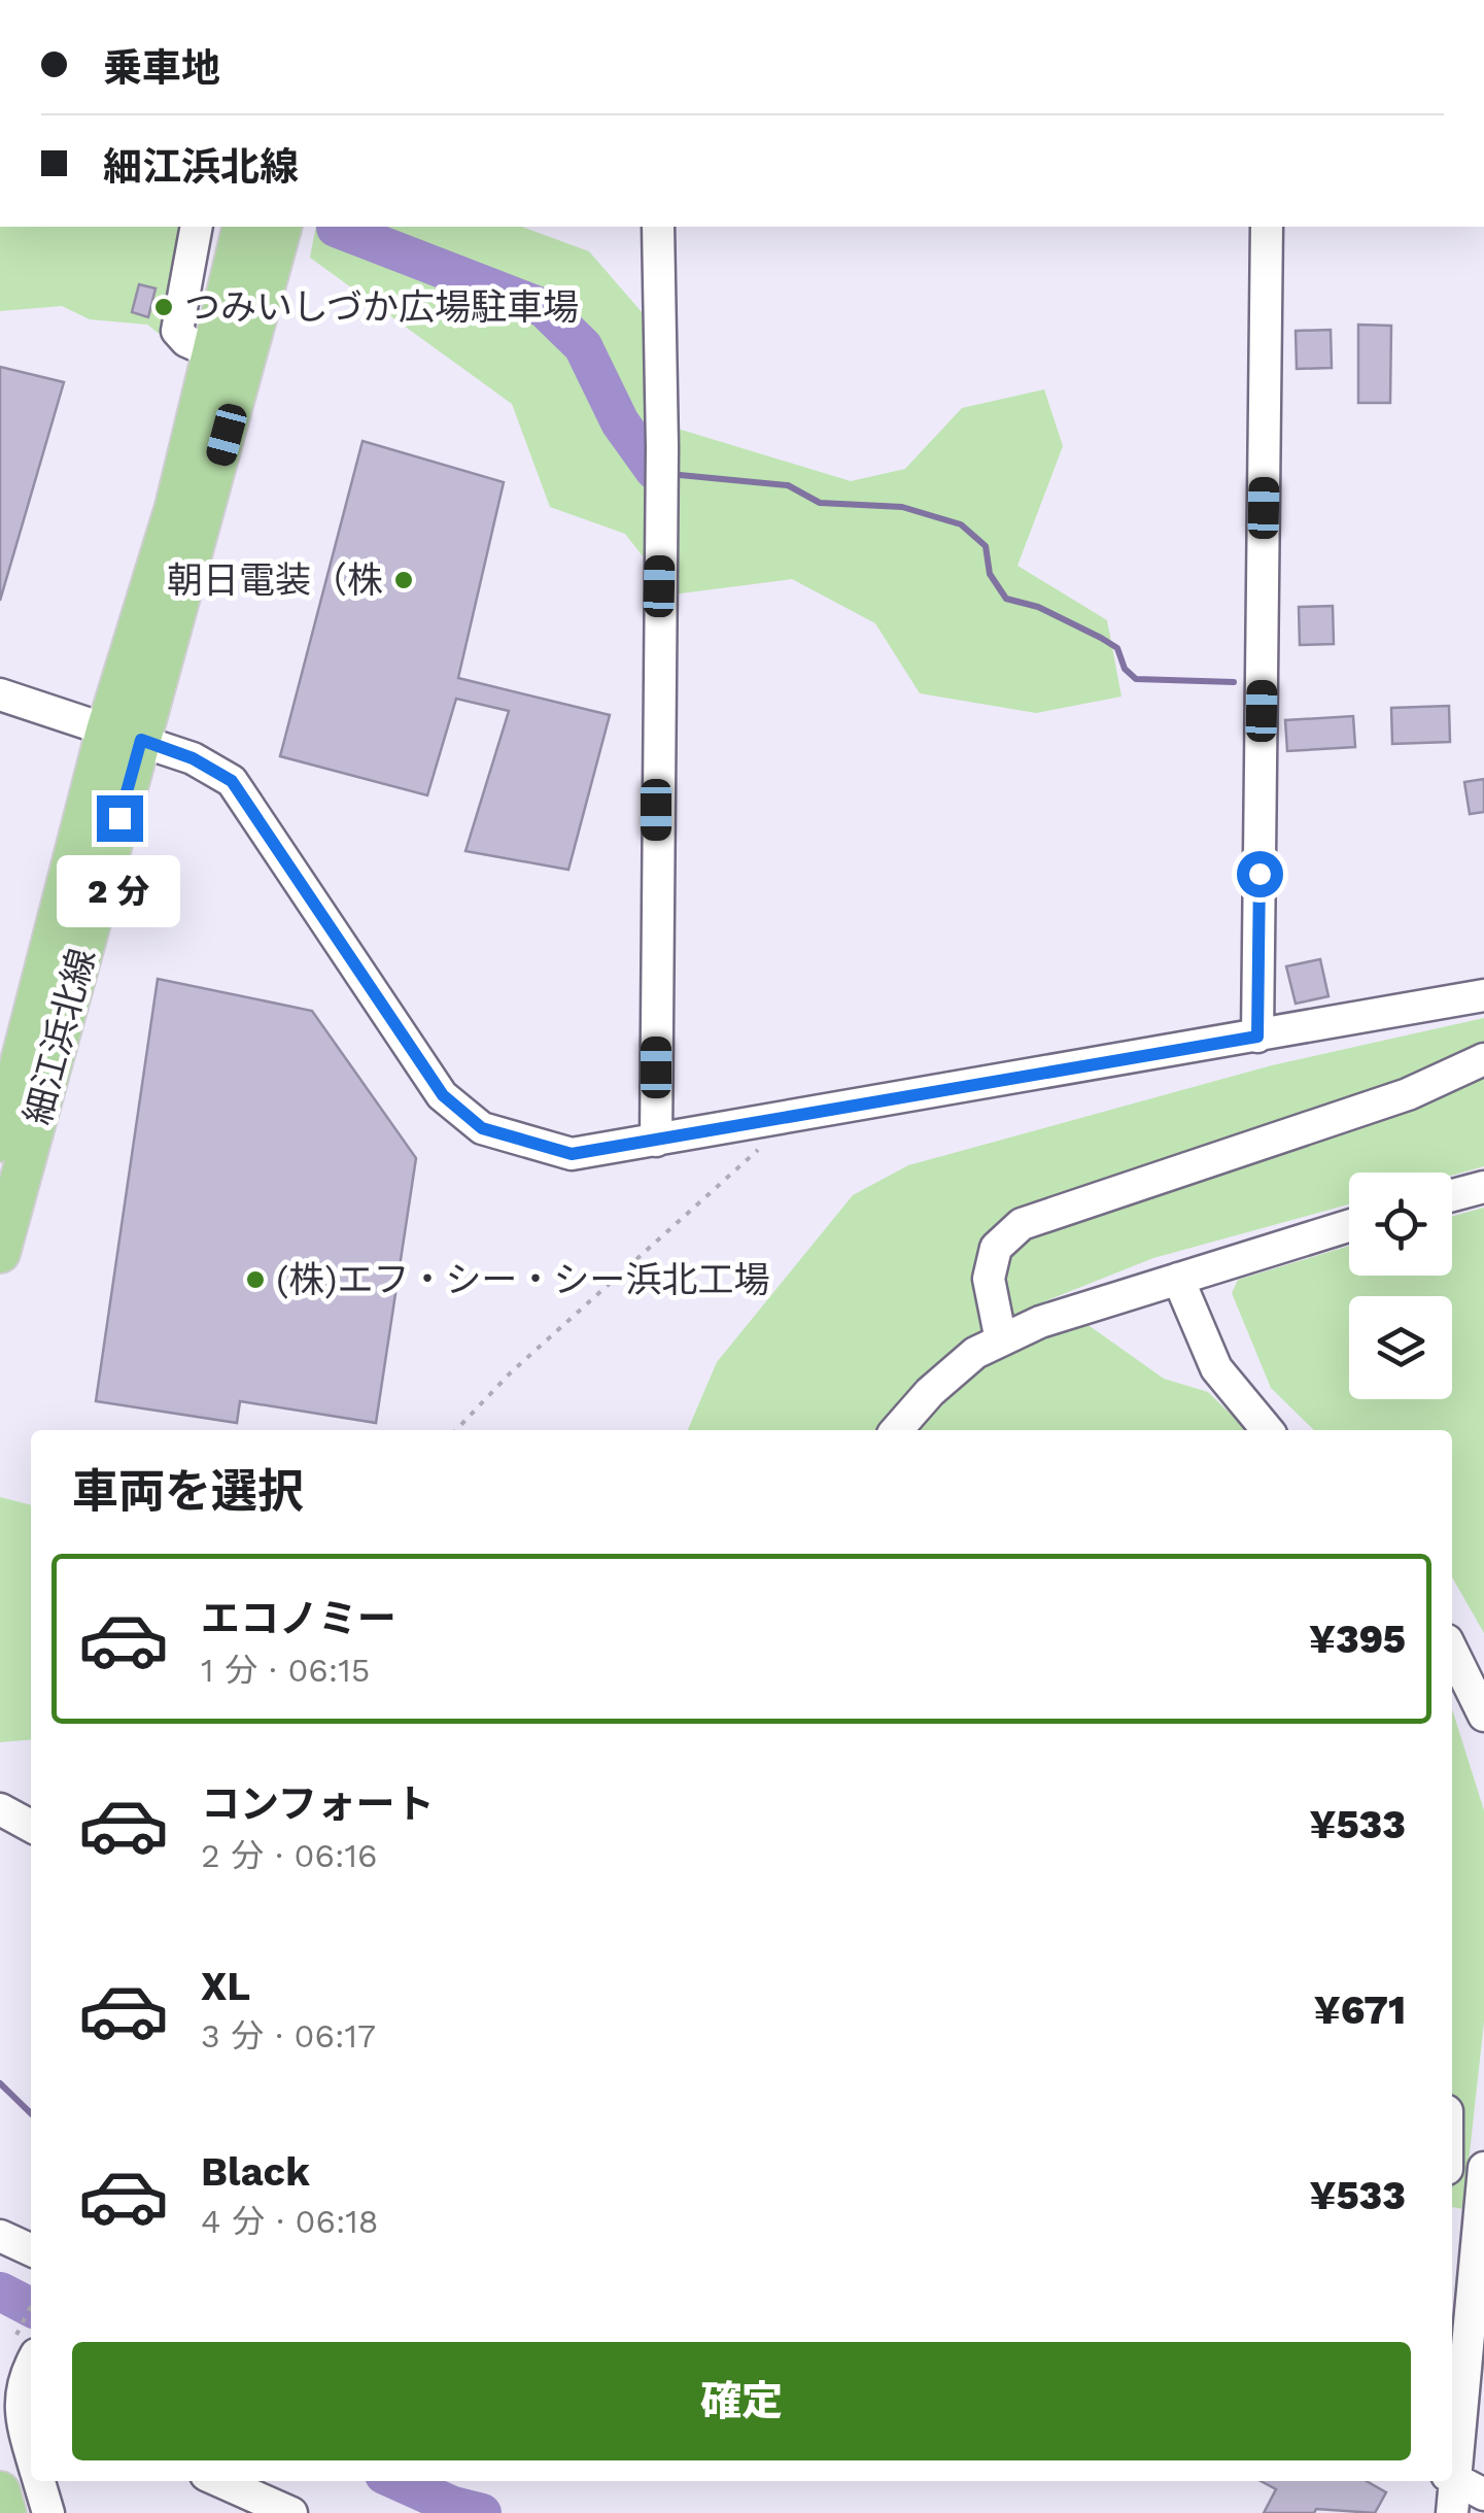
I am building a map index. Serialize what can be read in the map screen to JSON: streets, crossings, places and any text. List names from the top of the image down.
{
  "streets": {
    "main road": ["細江浜北線"]
  },
  "places": ["つみいしづか広場駐車場", "朝日電装（株", "(株)エフ・シー・シー浜北工場"],
  "page": {
    "banner": ["乗車地", "細江浜北線"],
    "bubble": "2 分",
    "heading": "車両を選択",
    "list": [
      {
        "name": "エコノミー",
        "note": "1 分 · 06:15",
        "value": "¥395"
      },
      {
        "name": "コンフォート",
        "note": "2 分 · 06:16",
        "value": "¥533"
      },
      {
        "name": "XL",
        "note": "3 分 · 06:17",
        "value": "¥671"
      },
      {
        "name": "Black",
        "note": "4 分 · 06:18",
        "value": "¥533"
      }
    ],
    "buttons": "確定"
  }
}
